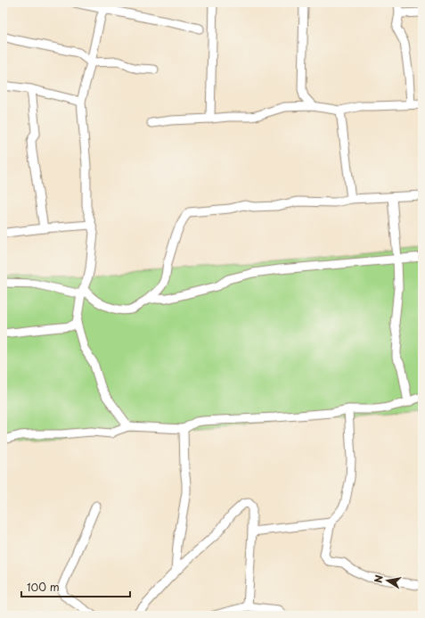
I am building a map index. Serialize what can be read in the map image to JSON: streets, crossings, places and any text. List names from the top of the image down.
{
  "scale_bar": "100 m",
  "north": "left"
}
